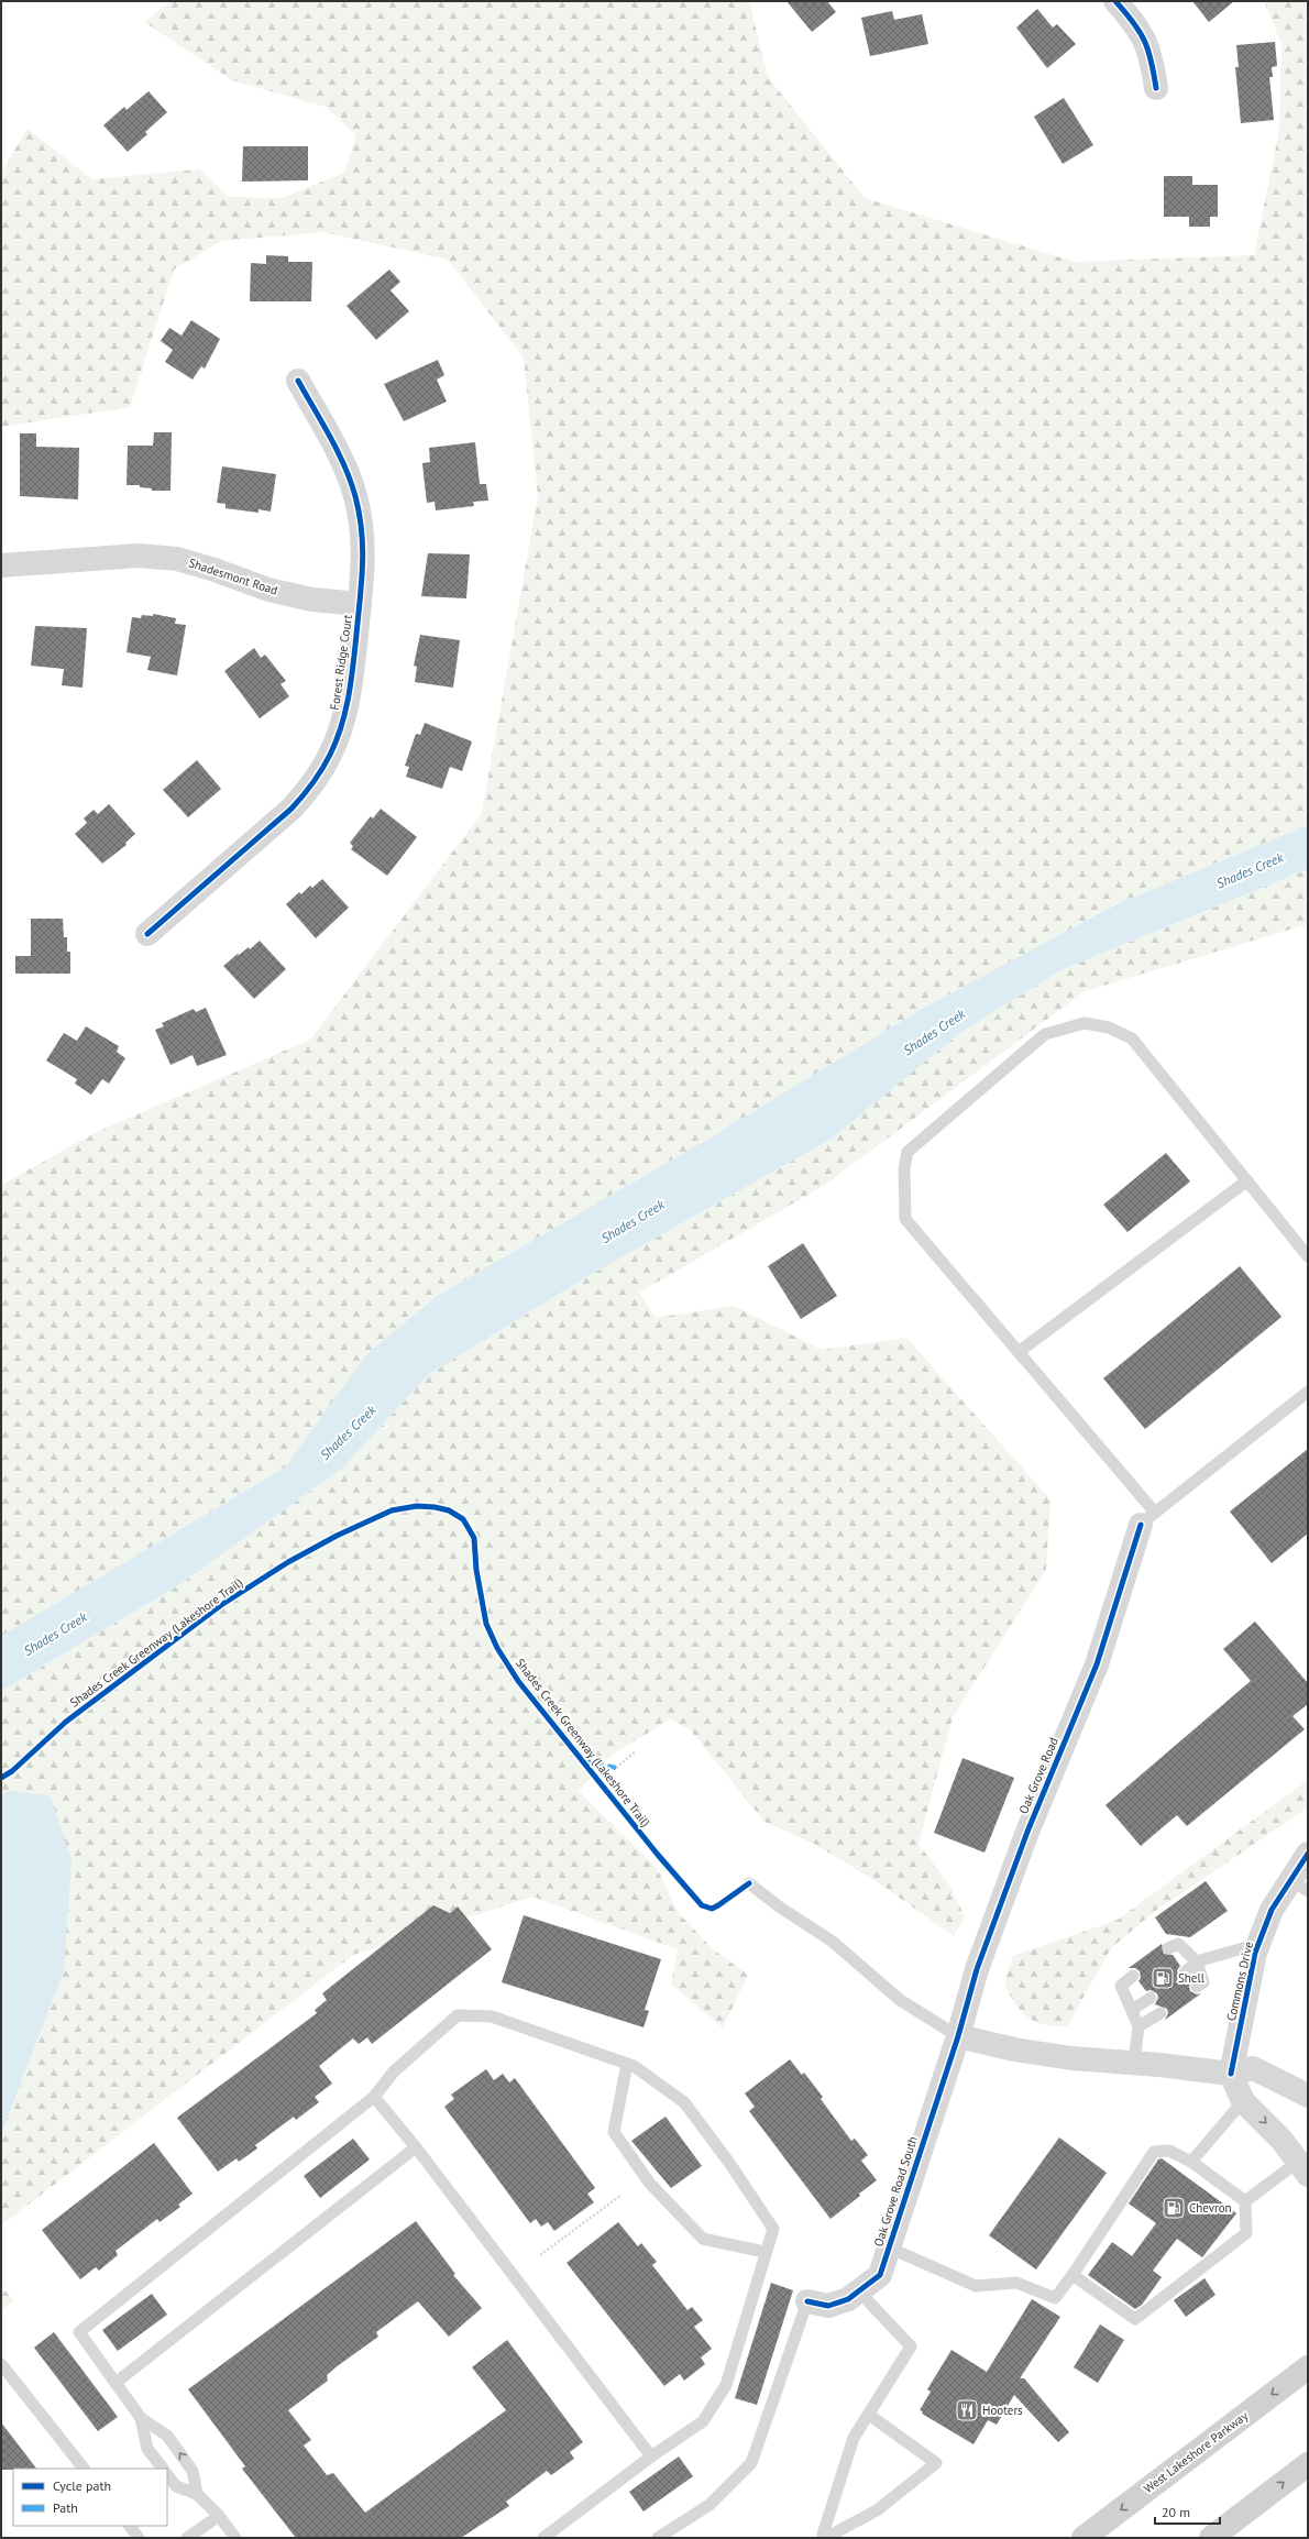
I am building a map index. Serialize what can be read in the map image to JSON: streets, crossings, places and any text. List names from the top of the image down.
{
  "streets": {
    "main road": ["West Lakeshore Parkway"],
    "street": [
      "Shadesmont Road",
      "Forest Ridge Court",
      "Oak Grove Road",
      "Commons Drive",
      "Oak Grove Road South"
    ],
    "cycle path": ["Shades Creek Greenway (Lakeshore Trail)"]
  },
  "crossings": [
    ["Shadesmont Road", "Forest Ridge Court"],
    ["Oak Grove Road", "Oak Grove Road South"]
  ],
  "water": ["Shades Creek"],
  "places": {
    "fuel station": ["Shell", "Chevron"],
    "restaurant": ["Hooters"]
  },
  "legend": ["Cycle path", "Path"],
  "scale_bar": "20 m"
}
